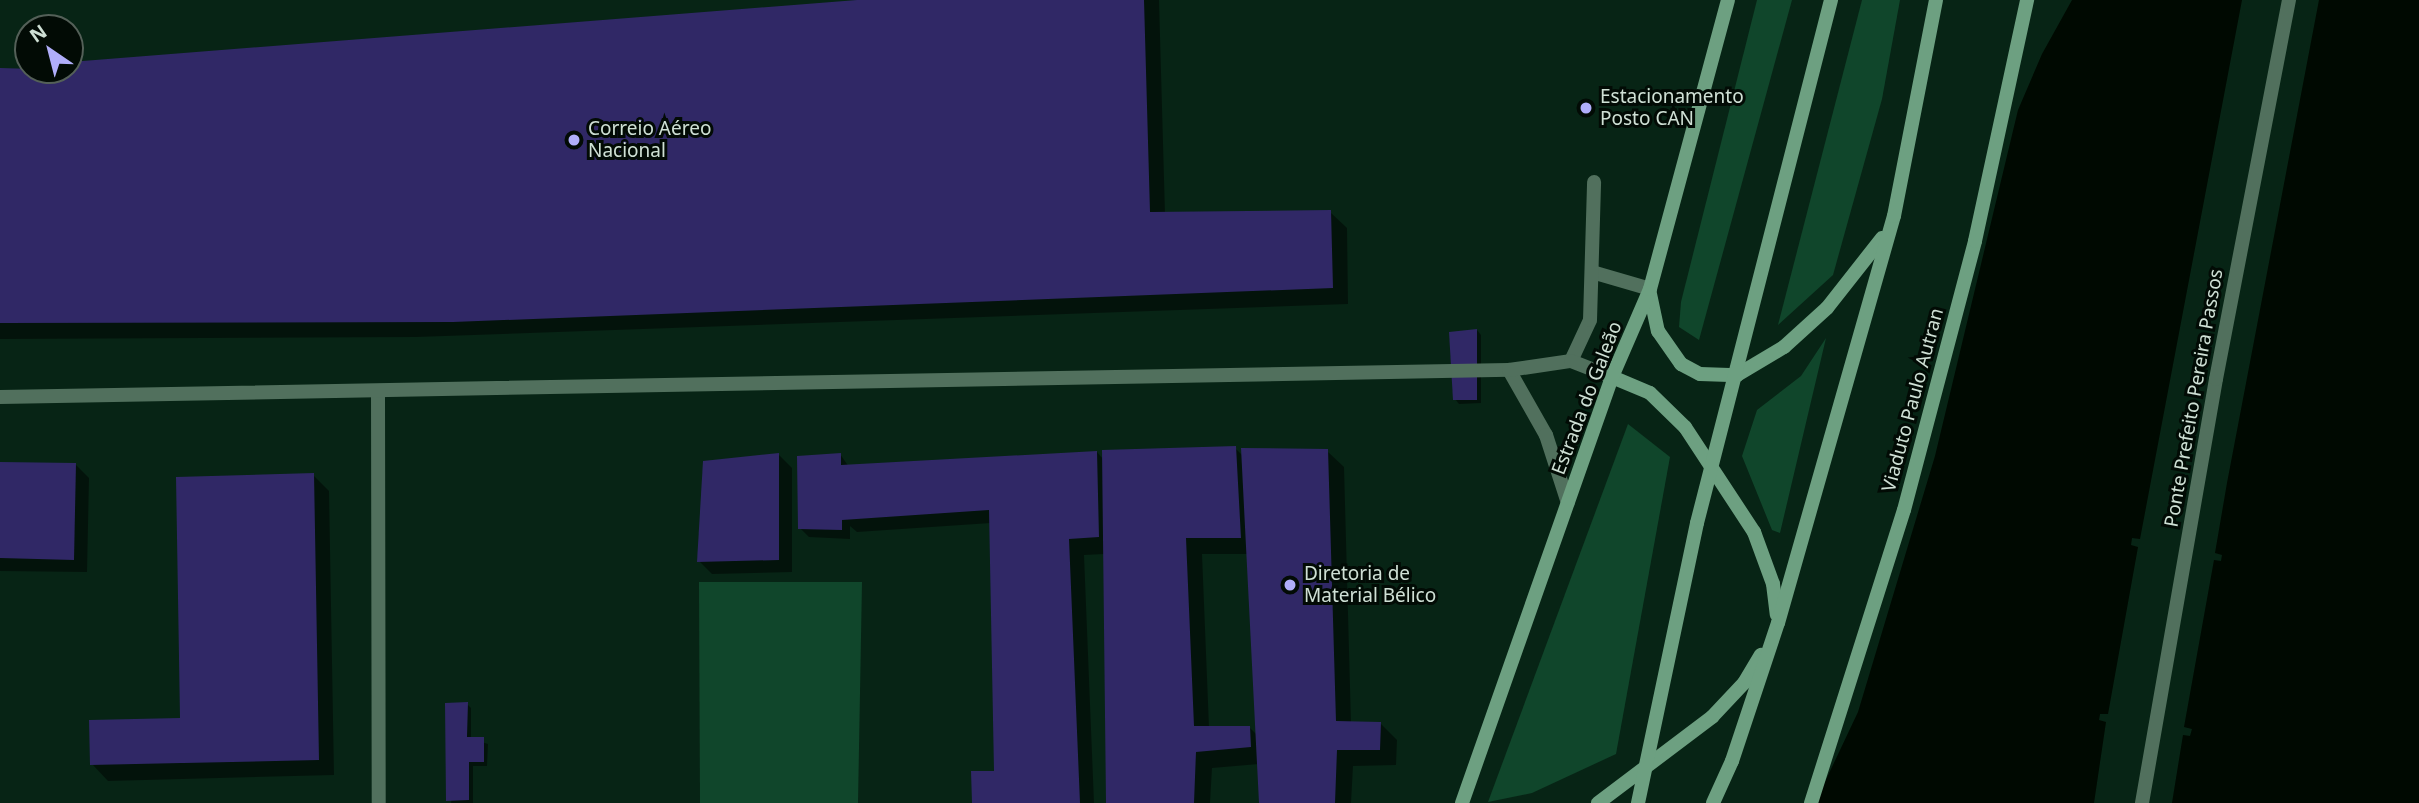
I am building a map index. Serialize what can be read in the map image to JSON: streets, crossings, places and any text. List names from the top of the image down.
{
  "streets": {
    "street": ["Estrada do Galeão", "Viaduto Paulo Autran"],
    "lane": ["Ponte Prefeito Pereira Passos"]
  },
  "places": ["Estacionamento Posto CAN", "Correio Aéreo Nacional", "Diretoria de Material Bélico"],
  "north": "top left"
}
